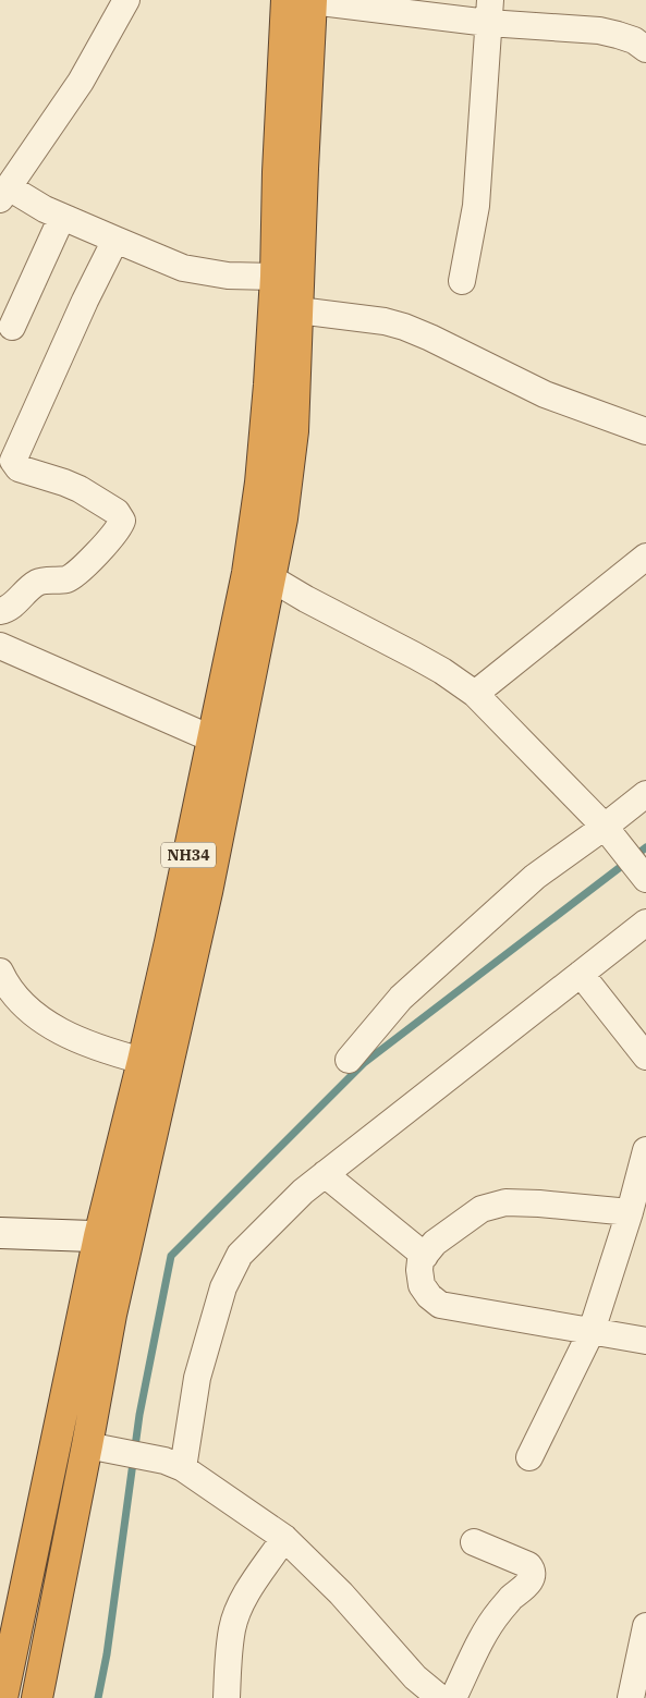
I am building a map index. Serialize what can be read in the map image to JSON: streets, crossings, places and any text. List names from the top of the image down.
{
  "streets": {
    "highway": ["NH34"]
  }
}
